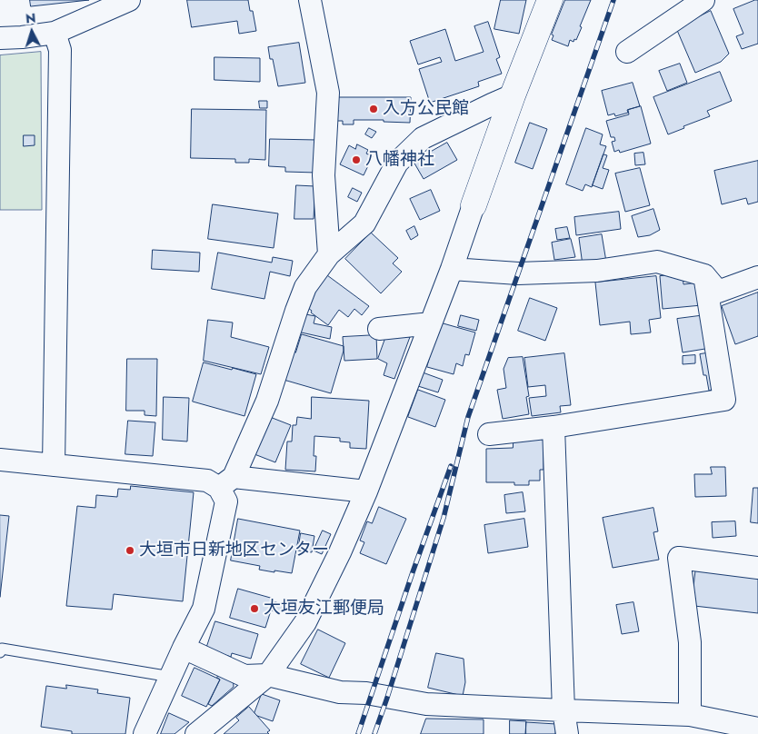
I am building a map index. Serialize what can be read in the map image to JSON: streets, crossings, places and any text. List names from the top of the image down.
{
  "places": [
    "入方公民館",
    "八幡神社",
    "大垣市日新地区センター",
    "大垣友江郵便局"
  ],
  "north": "top"
}
